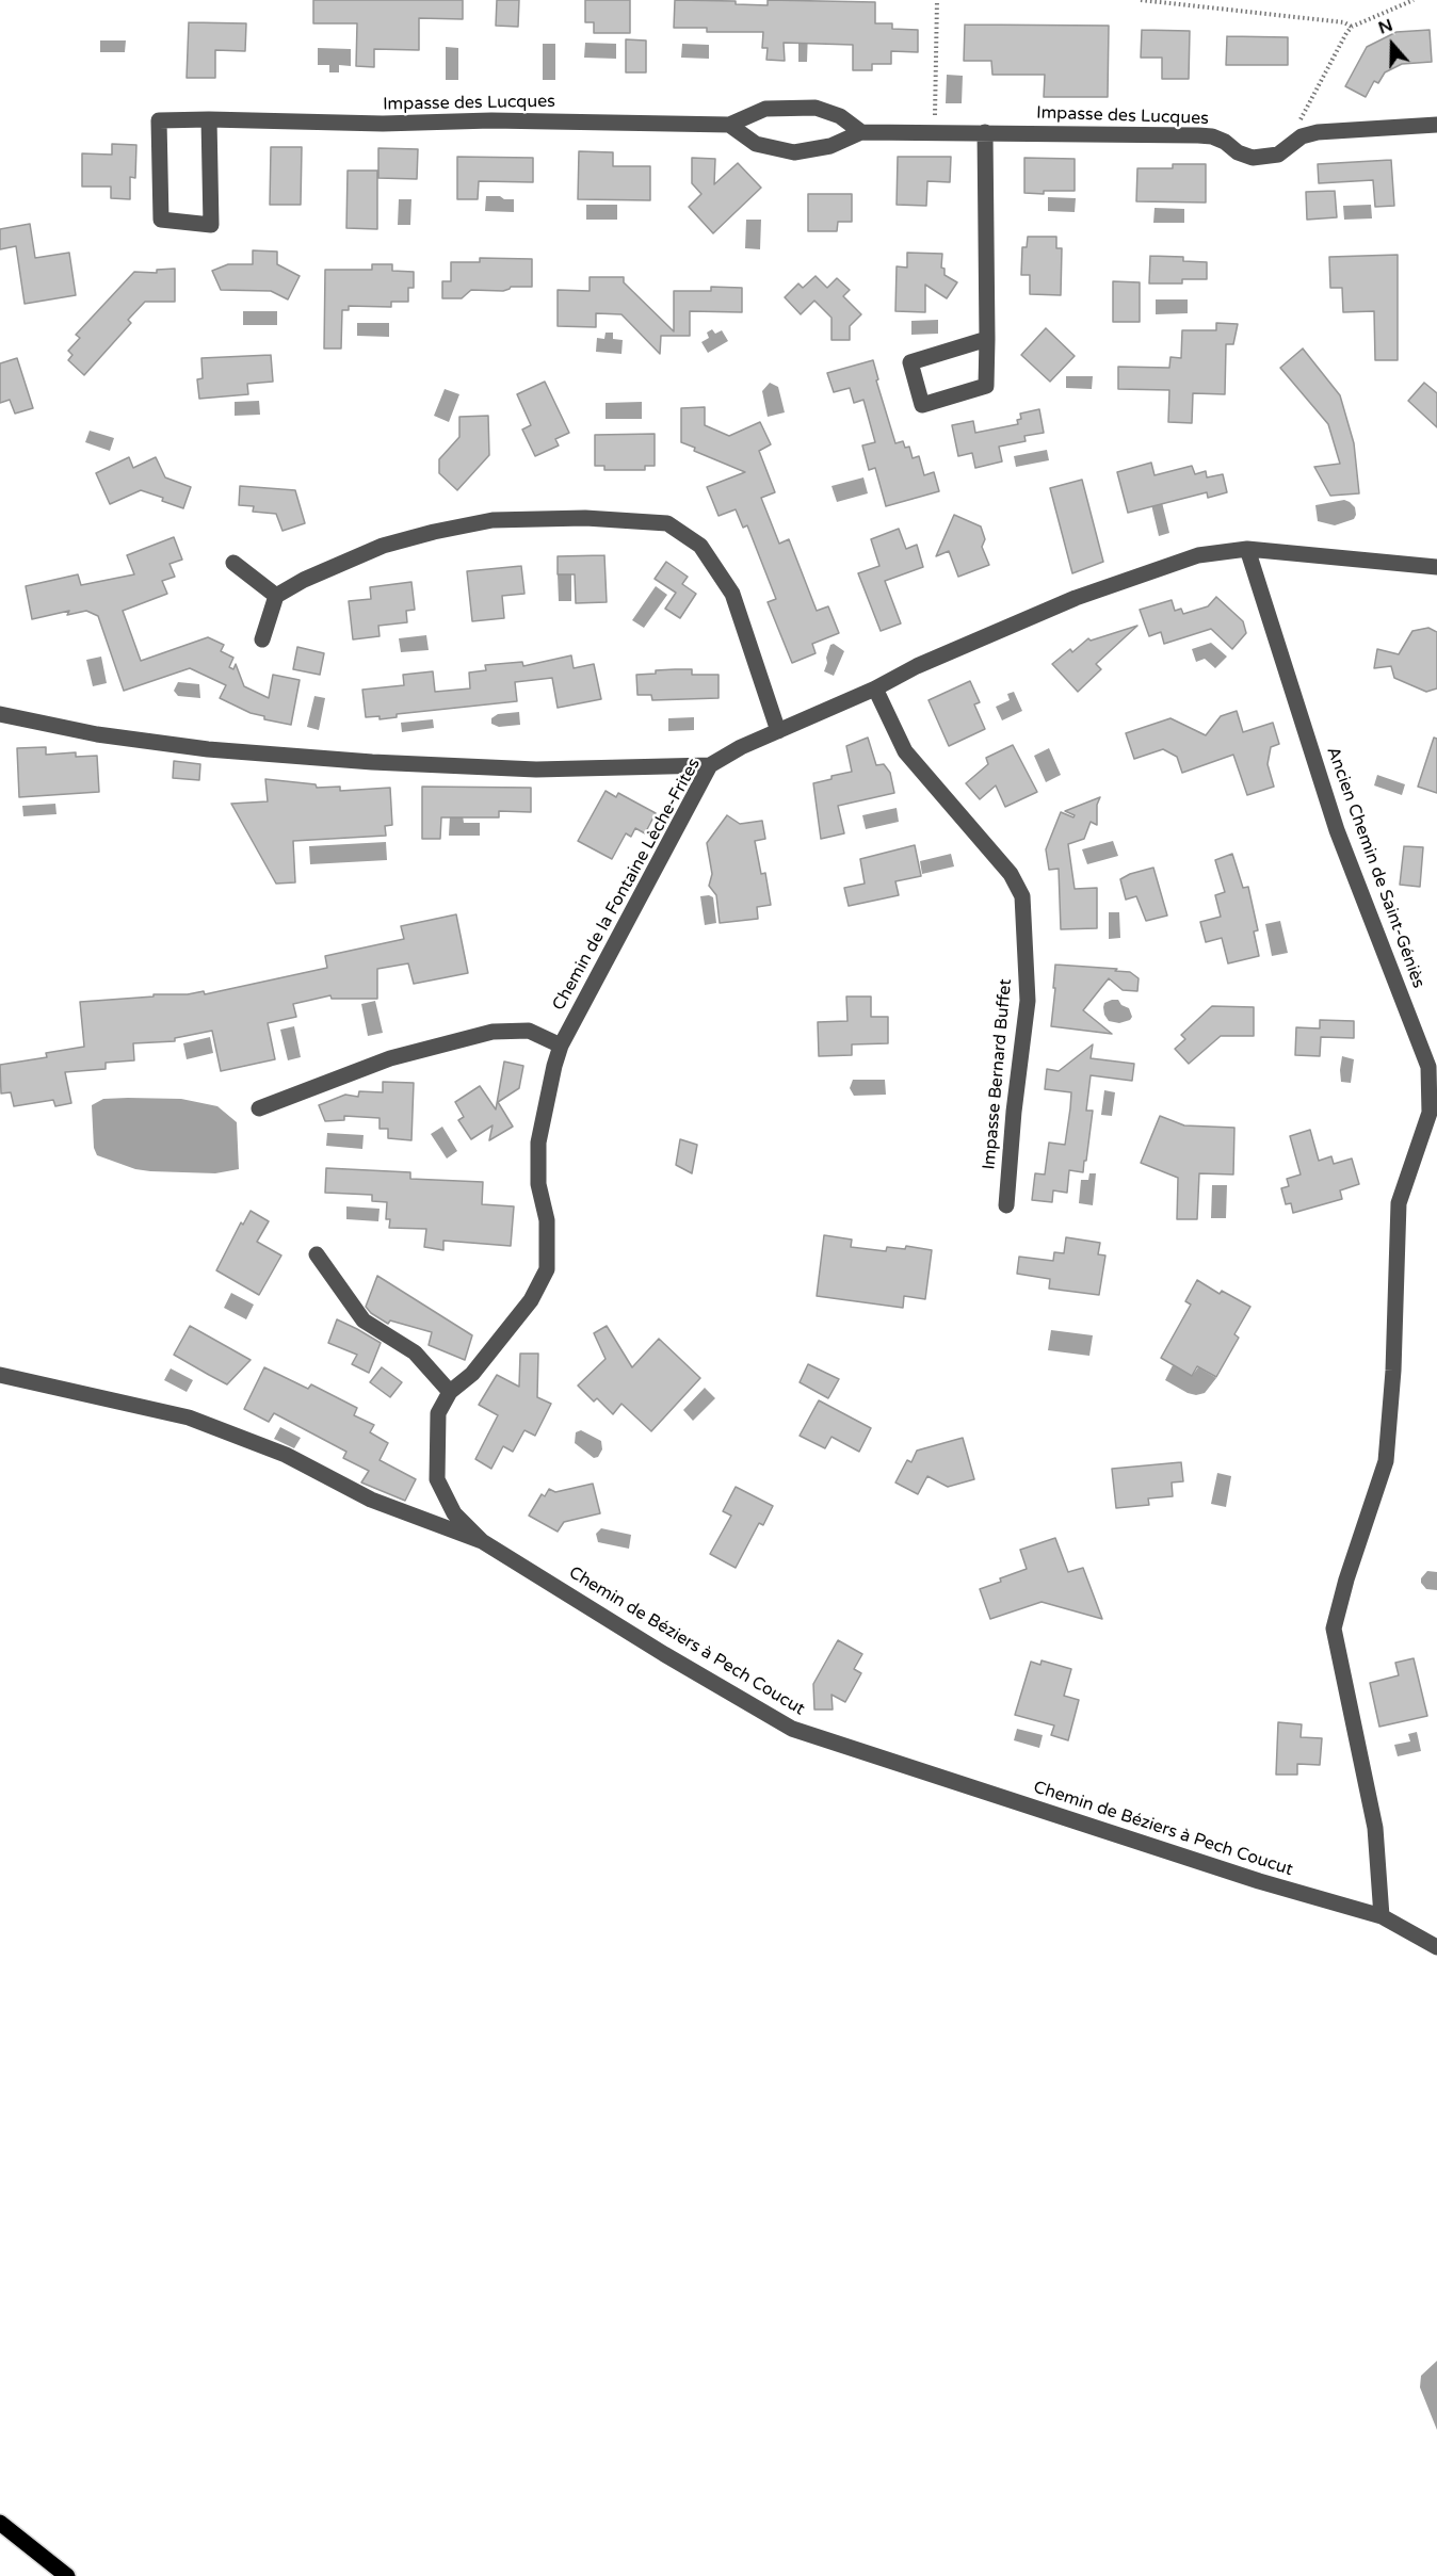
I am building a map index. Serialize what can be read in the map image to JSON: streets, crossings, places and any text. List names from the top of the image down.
{
  "streets": {
    "street": [
      "Impasse des Lucques",
      "Ancien Chemin de Saint-Géniès",
      "Chemin de la Fontaine Lèche-Frites",
      "Impasse Bernard Buffet",
      "Chemin de Béziers à Pech Coucut"
    ]
  },
  "crossings": [
    ["Ancien Chemin de Saint-Géniès", "Chemin de la Fontaine Lèche-Frites"],
    ["Ancien Chemin de Saint-Géniès", "Chemin de Béziers à Pech Coucut"],
    ["Chemin de la Fontaine Lèche-Frites", "Impasse Bernard Buffet"],
    ["Chemin de la Fontaine Lèche-Frites", "Chemin de Béziers à Pech Coucut"]
  ],
  "north": "top"
}
